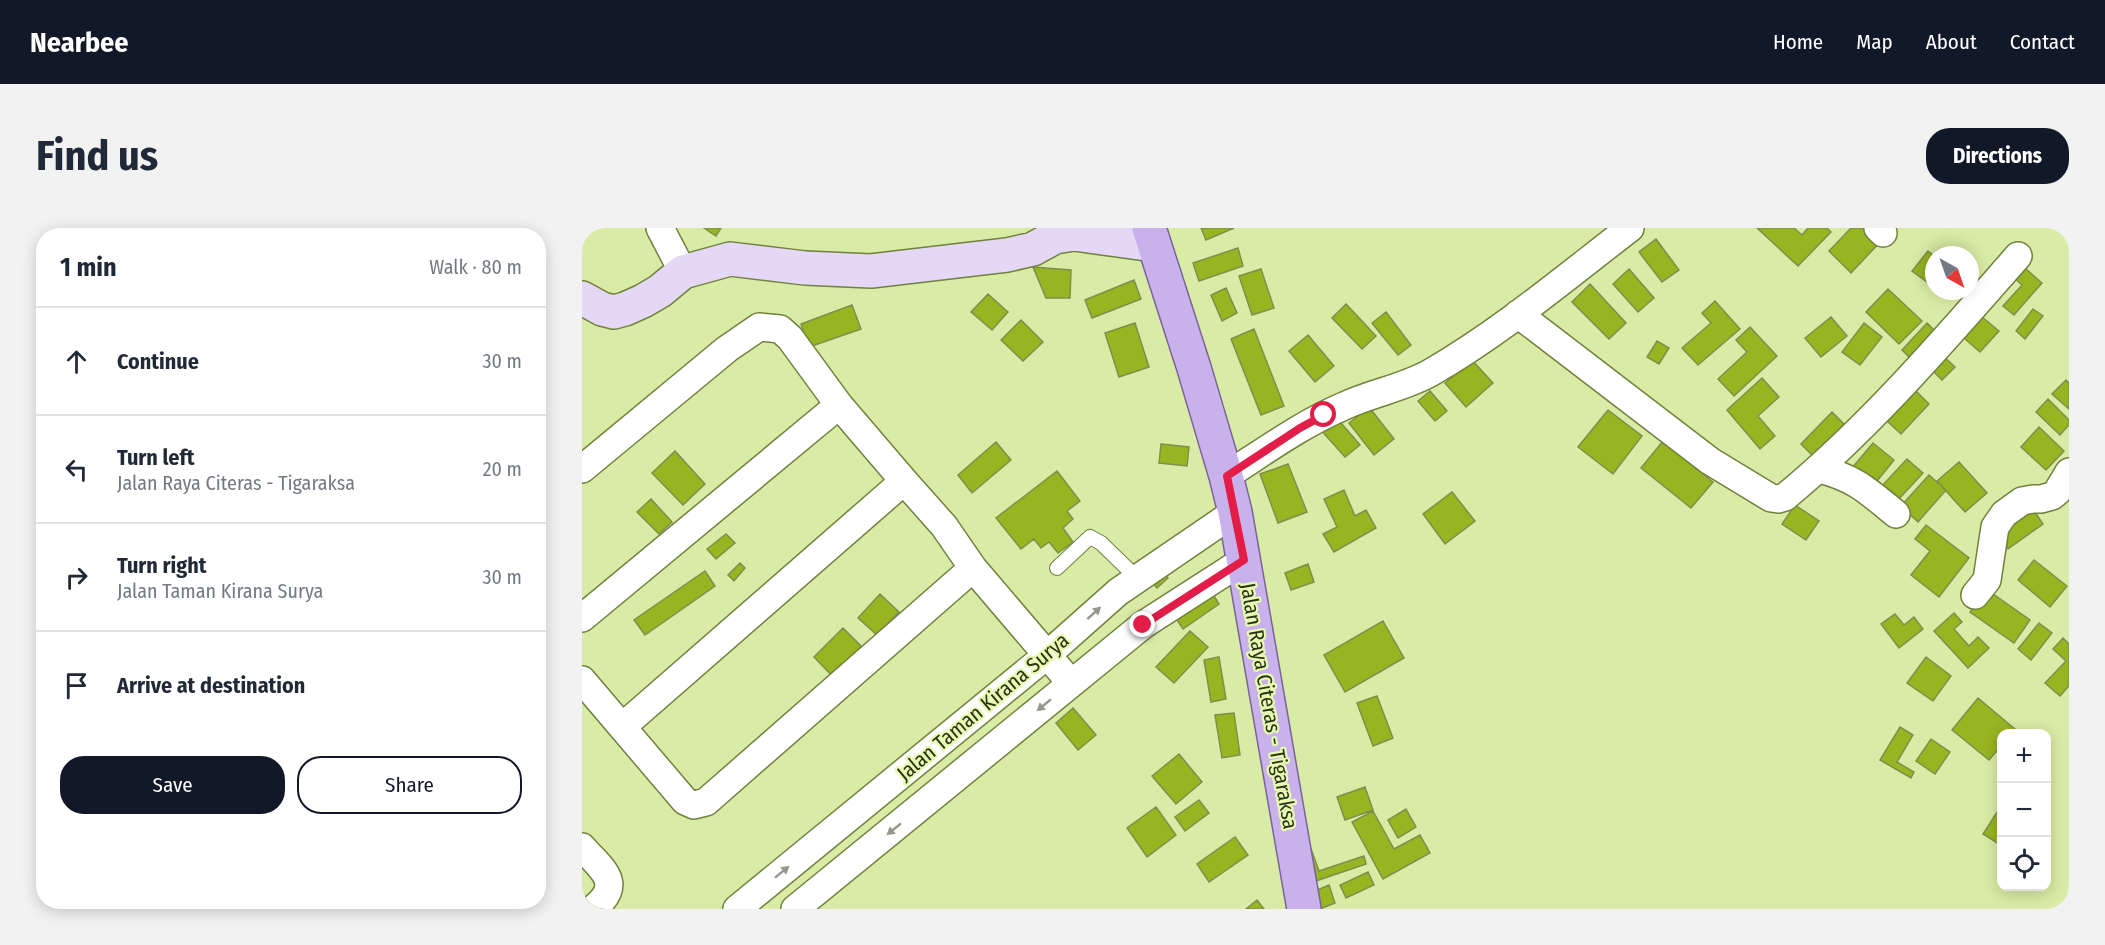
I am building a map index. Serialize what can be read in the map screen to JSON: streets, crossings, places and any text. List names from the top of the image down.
{
  "streets": {
    "main road": ["Jalan Raya Citeras - Tigaraksa"],
    "street": ["Jalan Taman Kirana Surya"]
  },
  "crossings": [
    ["Jalan Raya Citeras - Tigaraksa", "Jalan Taman Kirana Surya"]
  ],
  "north": "bottom right",
  "page": {
    "header": "Nearbee",
    "nav": [
      "Home",
      "Map",
      "About",
      "Contact"
    ],
    "buttons": [
      "Directions",
      ["Save", "Share"]
    ],
    "title": "Find us",
    "heading": ["1 min", "Walk · 80 m"],
    "list": [
      ["Continue", "30 m"],
      ["Turn left", "Jalan Raya Citeras - Tigaraksa", "20 m"],
      ["Turn right", "Jalan Taman Kirana Surya", "30 m"],
      "Arrive at destination"
    ],
    "map_buttons": ["+", "−"]
  }
}
